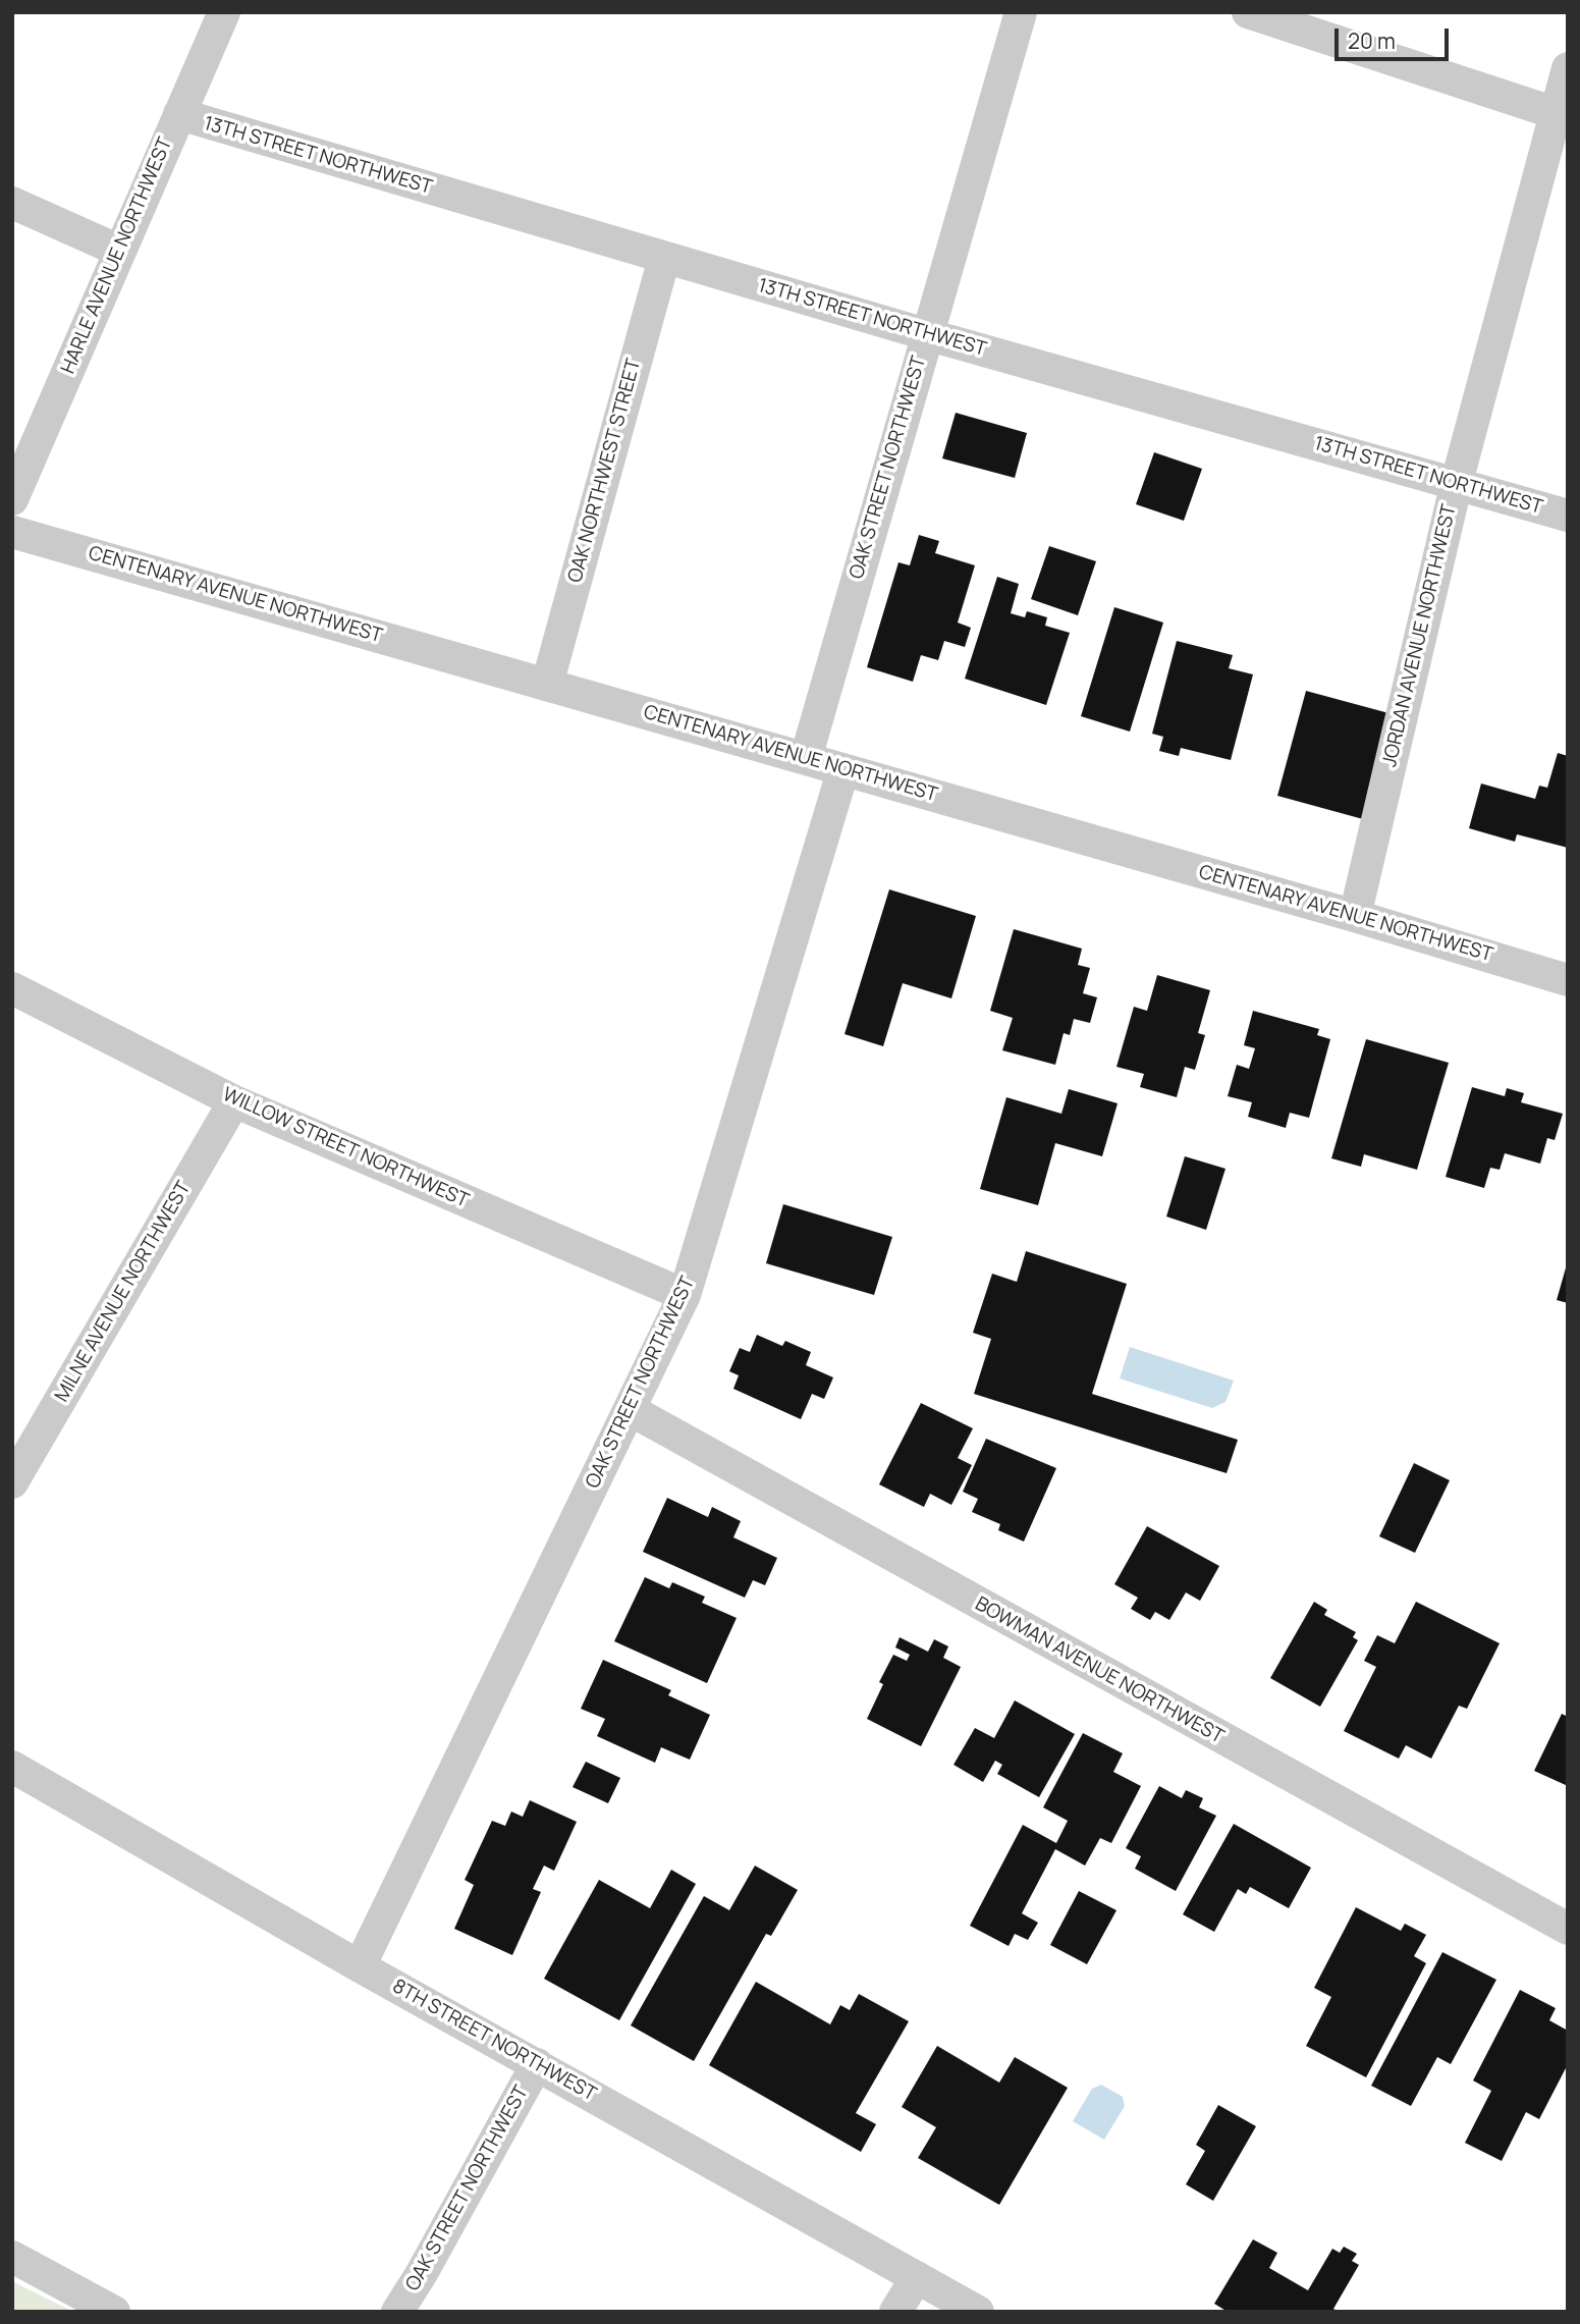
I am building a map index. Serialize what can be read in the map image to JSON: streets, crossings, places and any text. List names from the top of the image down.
{
  "streets": {
    "street": [
      "13TH STREET NORTHWEST",
      "HARLE AVENUE NORTHWEST",
      "OAK STREET NORTHWEST",
      "OAK NORTHWEST STREET",
      "CENTENARY AVENUE NORTHWEST",
      "JORDAN AVENUE NORTHWEST",
      "WILLOW STREET NORTHWEST",
      "MILNE AVENUE NORTHWEST",
      "BOWMAN AVENUE NORTHWEST",
      "8TH STREET NORTHWEST"
    ]
  },
  "crossings": [
    ["13TH STREET NORTHWEST", "HARLE AVENUE NORTHWEST"],
    ["13TH STREET NORTHWEST", "OAK STREET NORTHWEST"],
    ["13TH STREET NORTHWEST", "OAK NORTHWEST STREET"],
    ["13TH STREET NORTHWEST", "JORDAN AVENUE NORTHWEST"],
    ["OAK STREET NORTHWEST", "CENTENARY AVENUE NORTHWEST"],
    ["OAK STREET NORTHWEST", "WILLOW STREET NORTHWEST"],
    ["OAK STREET NORTHWEST", "BOWMAN AVENUE NORTHWEST"],
    ["OAK STREET NORTHWEST", "8TH STREET NORTHWEST"],
    ["OAK NORTHWEST STREET", "CENTENARY AVENUE NORTHWEST"],
    ["CENTENARY AVENUE NORTHWEST", "JORDAN AVENUE NORTHWEST"],
    ["WILLOW STREET NORTHWEST", "MILNE AVENUE NORTHWEST"]
  ],
  "scale_bar": "20 m"
}
